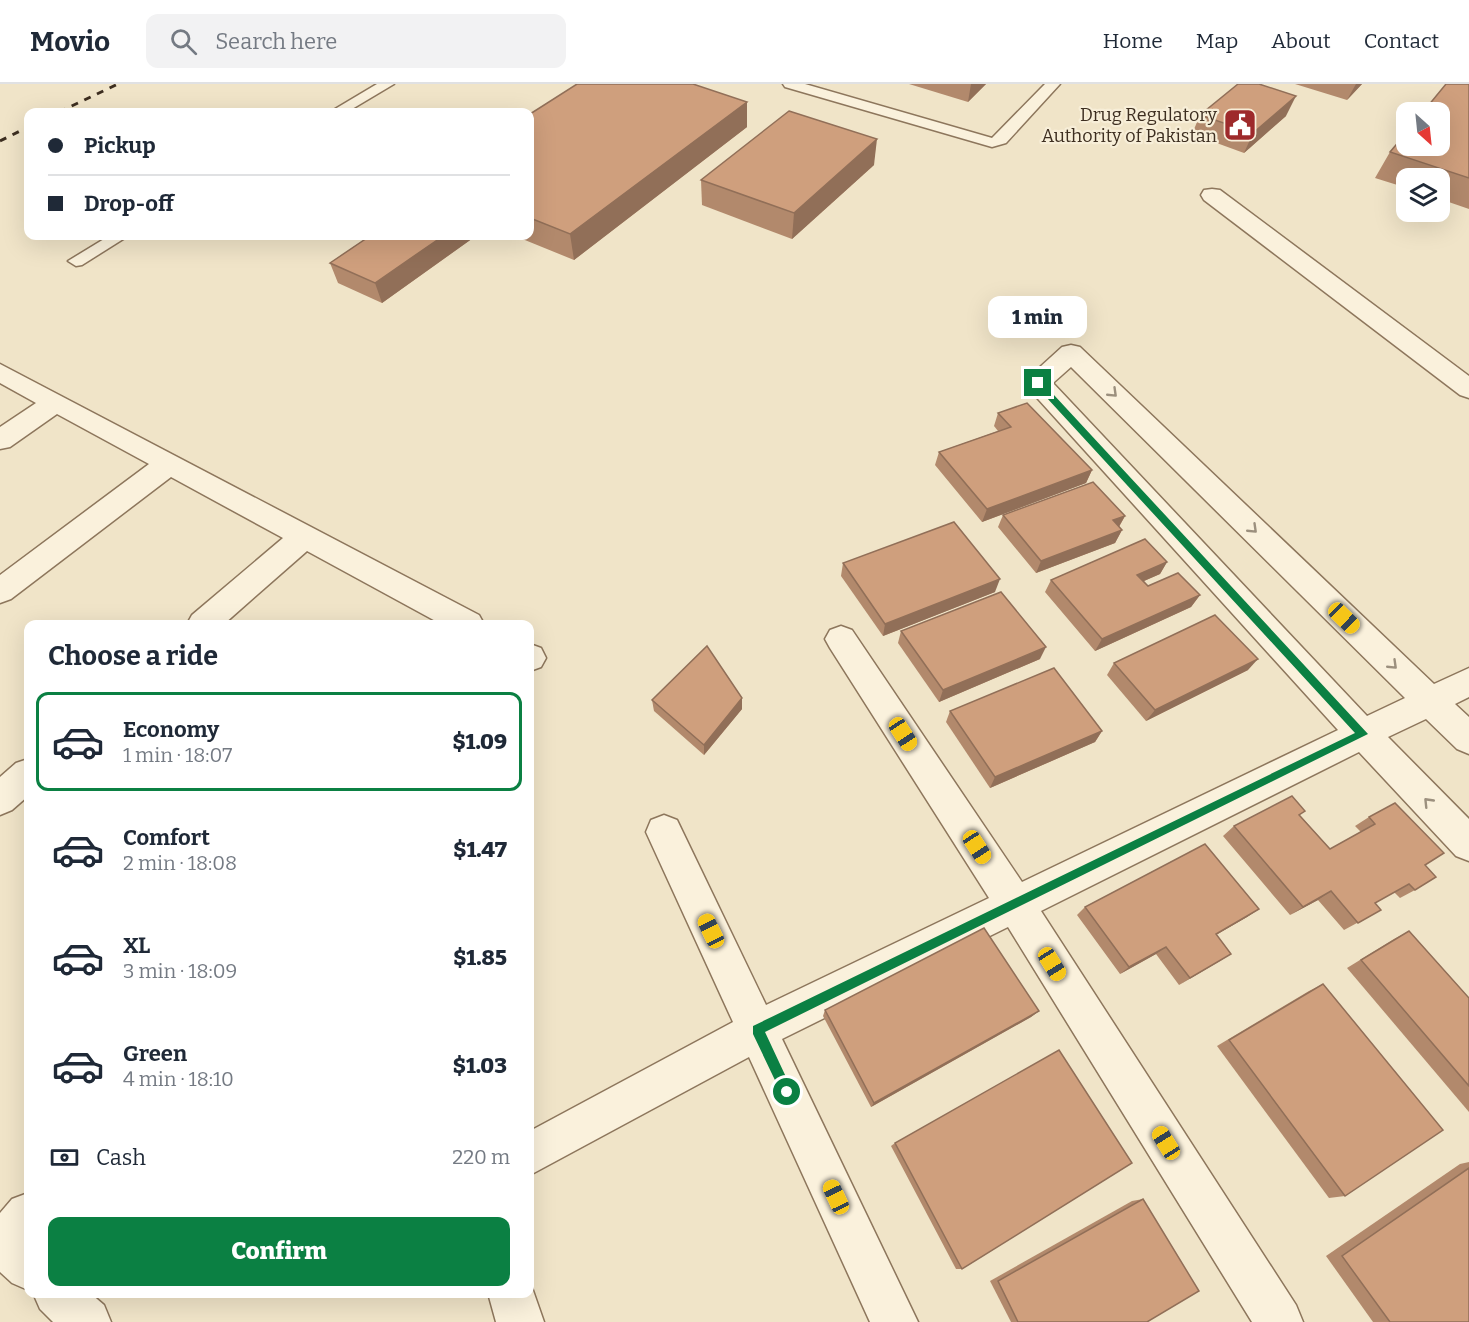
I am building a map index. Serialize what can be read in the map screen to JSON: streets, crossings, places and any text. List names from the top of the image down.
{
  "places": {
    "public building": ["Drug Regulatory Authority of Pakistan"]
  },
  "north": "bottom right",
  "page": {
    "header": "Movio",
    "search": "Search here",
    "nav": [
      "Home",
      "Map",
      "About",
      "Contact"
    ],
    "banner": ["Pickup", "Drop-off"],
    "bubble": "1 min",
    "heading": "Choose a ride",
    "list": [
      {
        "name": "Economy",
        "note": "1 min · 18:07",
        "value": "$1.09"
      },
      {
        "name": "Comfort",
        "note": "2 min · 18:08",
        "value": "$1.47"
      },
      {
        "name": "XL",
        "note": "3 min · 18:09",
        "value": "$1.85"
      },
      {
        "name": "Green",
        "note": "4 min · 18:10",
        "value": "$1.03"
      }
    ],
    "pay": ["Cash", "220 m"],
    "buttons": "Confirm"
  }
}
